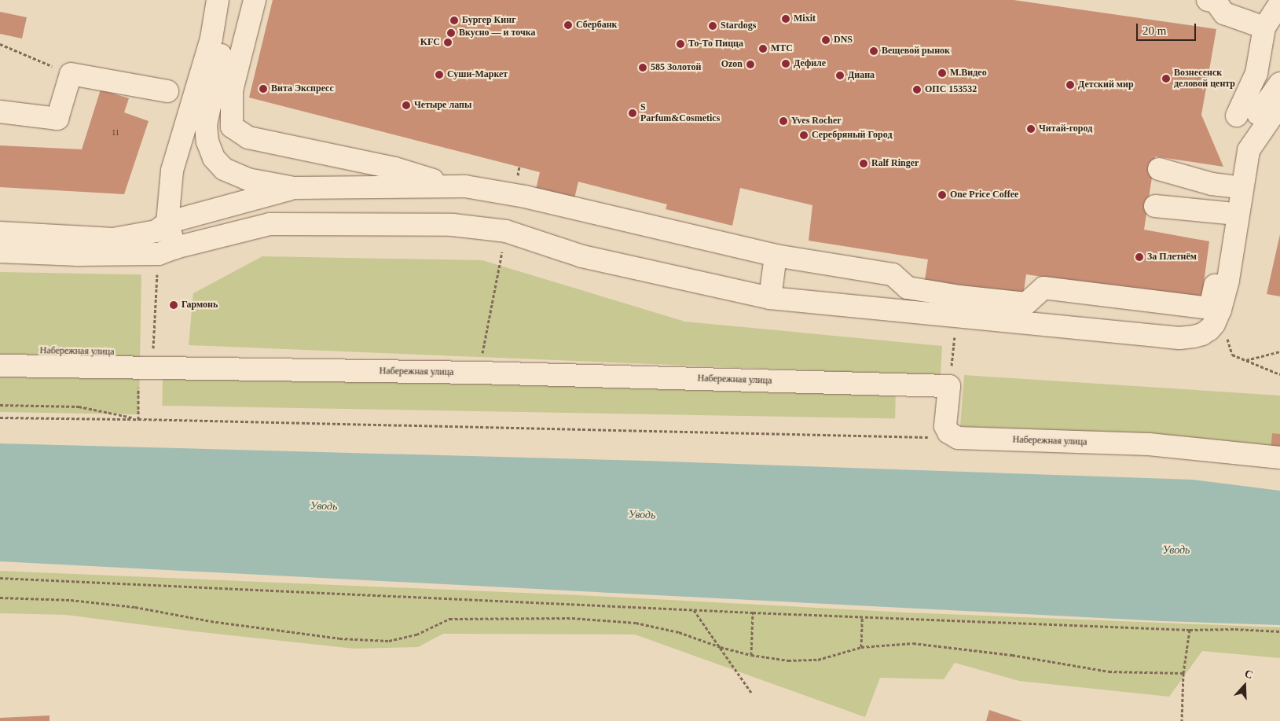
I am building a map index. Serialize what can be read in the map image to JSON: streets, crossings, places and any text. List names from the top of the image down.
{
  "streets": {
    "street": ["Набережная улица"]
  },
  "water": ["Уводь"],
  "places": [
    "Mixit",
    "Бургер Кинг",
    "Сбербанк",
    "Stardogs",
    "Вкусно — и точка",
    "DNS",
    "KFC",
    "То-То Пицца",
    "МТС",
    "Вещевой рынок",
    "Дефиле",
    "Ozon",
    "585 Золотой",
    "М.Видео",
    "Суши-Маркет",
    "Диана",
    "Вознесенск деловой центр",
    "Детский мир",
    "Вита Экспресс",
    "ОПС 153532",
    "Четыре лапы",
    "S Parfum&Cosmetics",
    "Yves Rocher",
    "Читай-город",
    "Серебряный Город",
    "Ralf Ringer",
    "One Price Coffee",
    "За Плетнём",
    "Гармонь"
  ],
  "house_numbers": ["11"],
  "scale_bar": "20 m",
  "north": "top"
}
